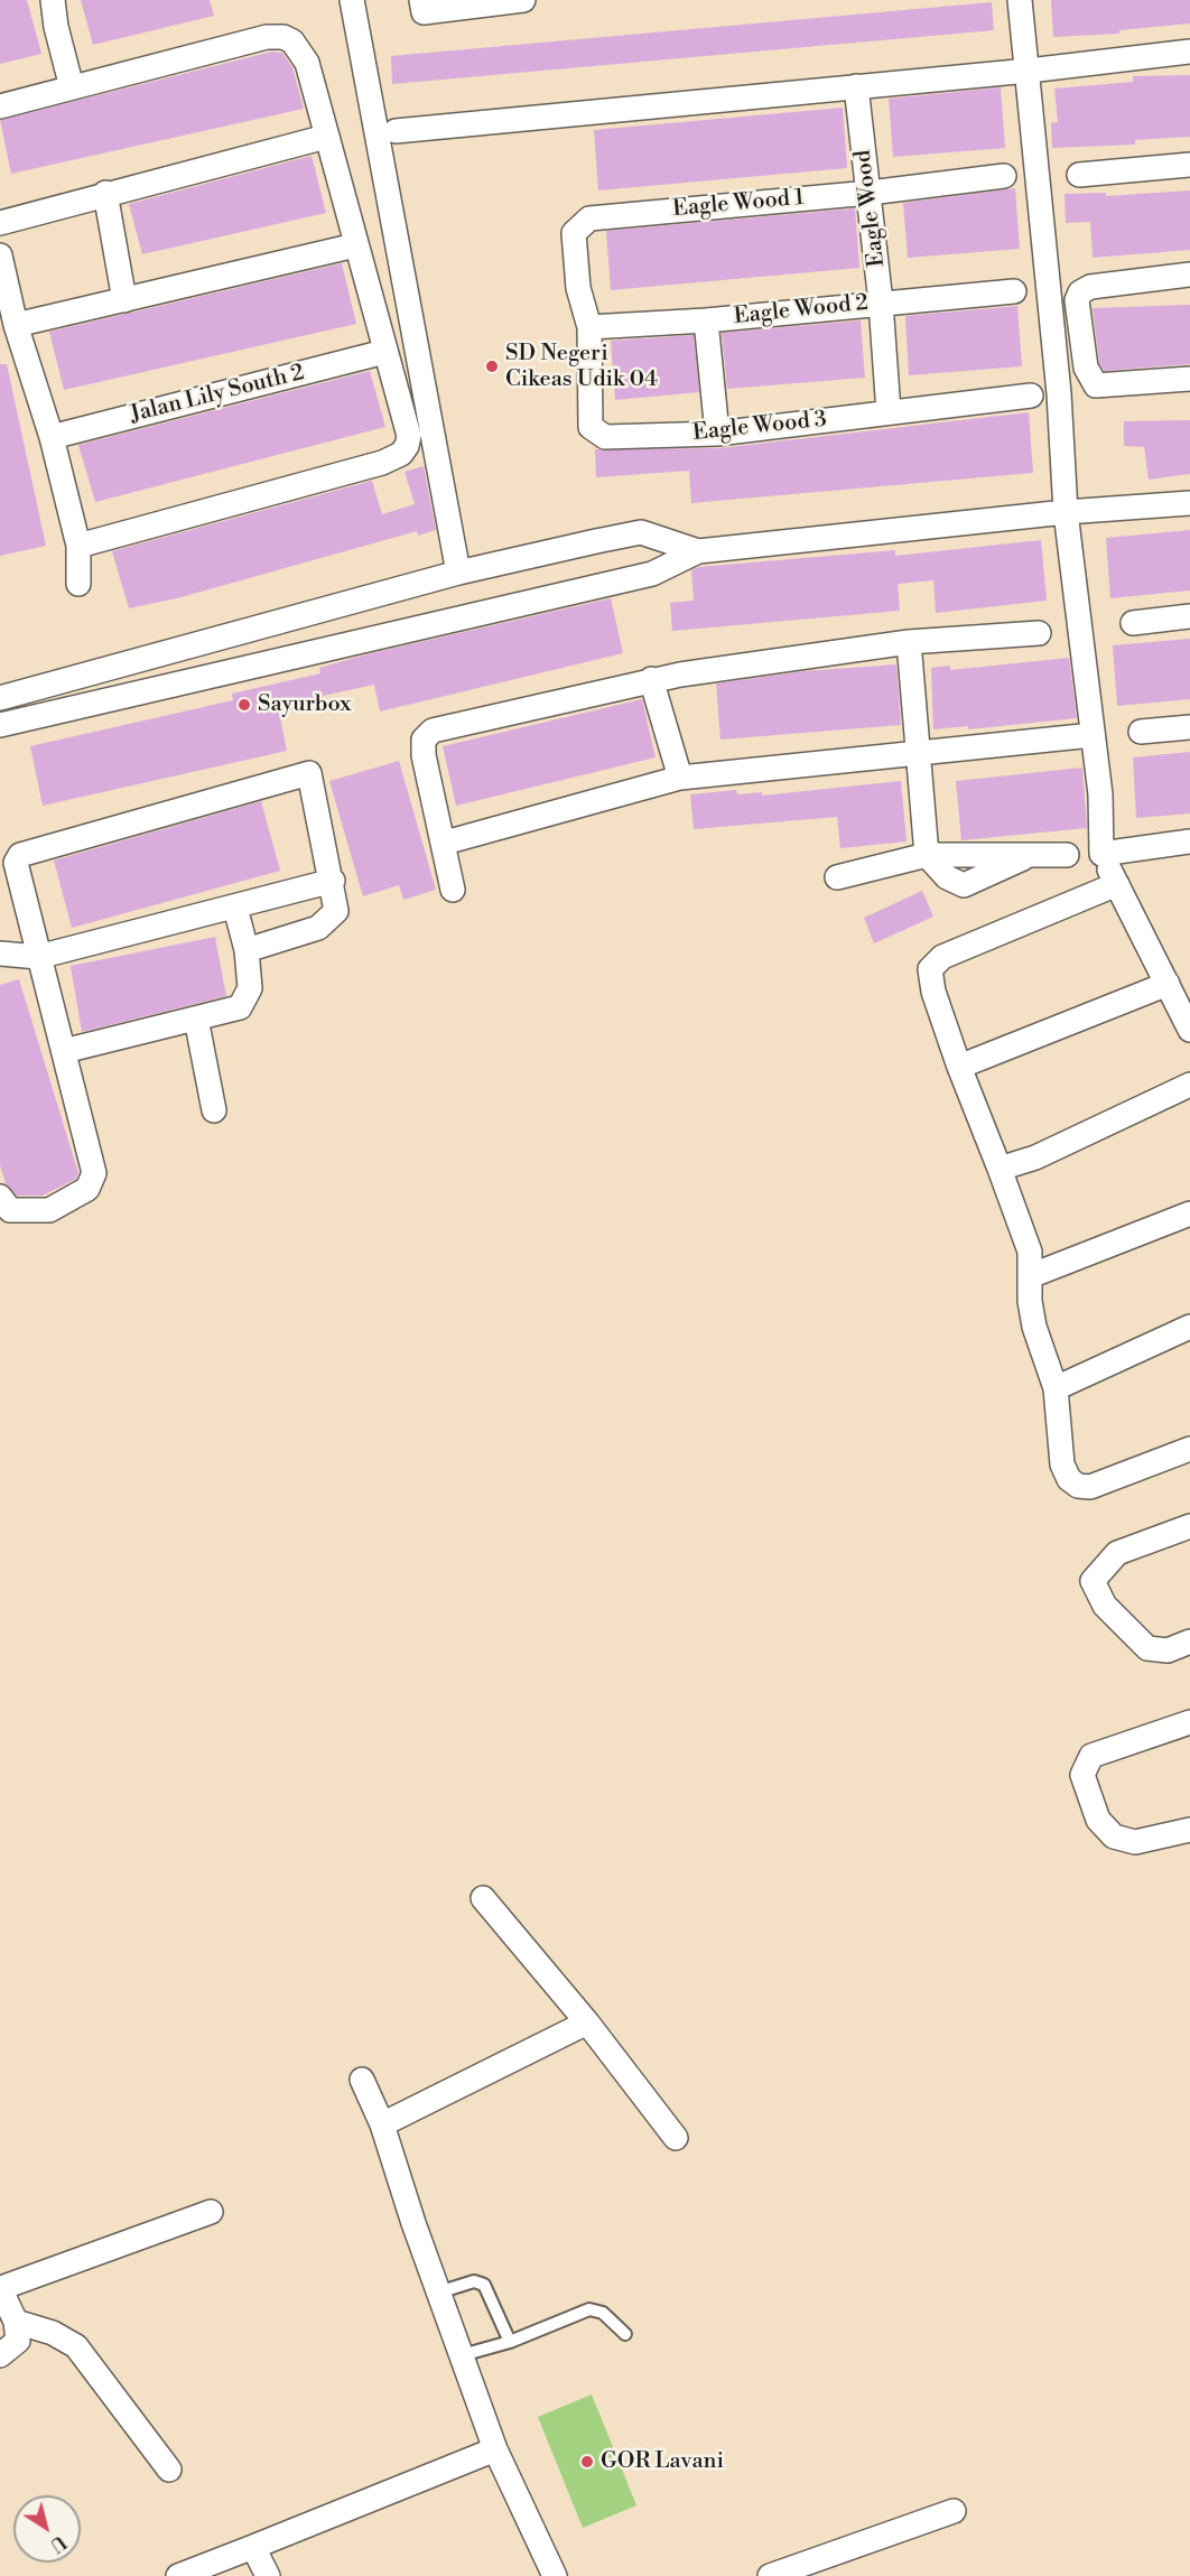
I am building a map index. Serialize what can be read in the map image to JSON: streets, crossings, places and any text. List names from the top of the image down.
{
  "streets": {
    "street": [
      "Eagle Wood 1",
      "Eagle Wood",
      "Eagle Wood 2",
      "Jalan Lily South 2",
      "Eagle Wood 3"
    ]
  },
  "crossings": [
    ["Eagle Wood 1", "Eagle Wood"],
    ["Eagle Wood 1", "Eagle Wood 2"],
    ["Eagle Wood 1", "Eagle Wood 3"],
    ["Eagle Wood", "Eagle Wood 2"],
    ["Eagle Wood", "Eagle Wood 3"],
    ["Eagle Wood 2", "Eagle Wood 3"]
  ],
  "places": ["SD Negeri Cikeas Udik 04", "Sayurbox", "GOR Lavani"],
  "north": "bottom right"
}
